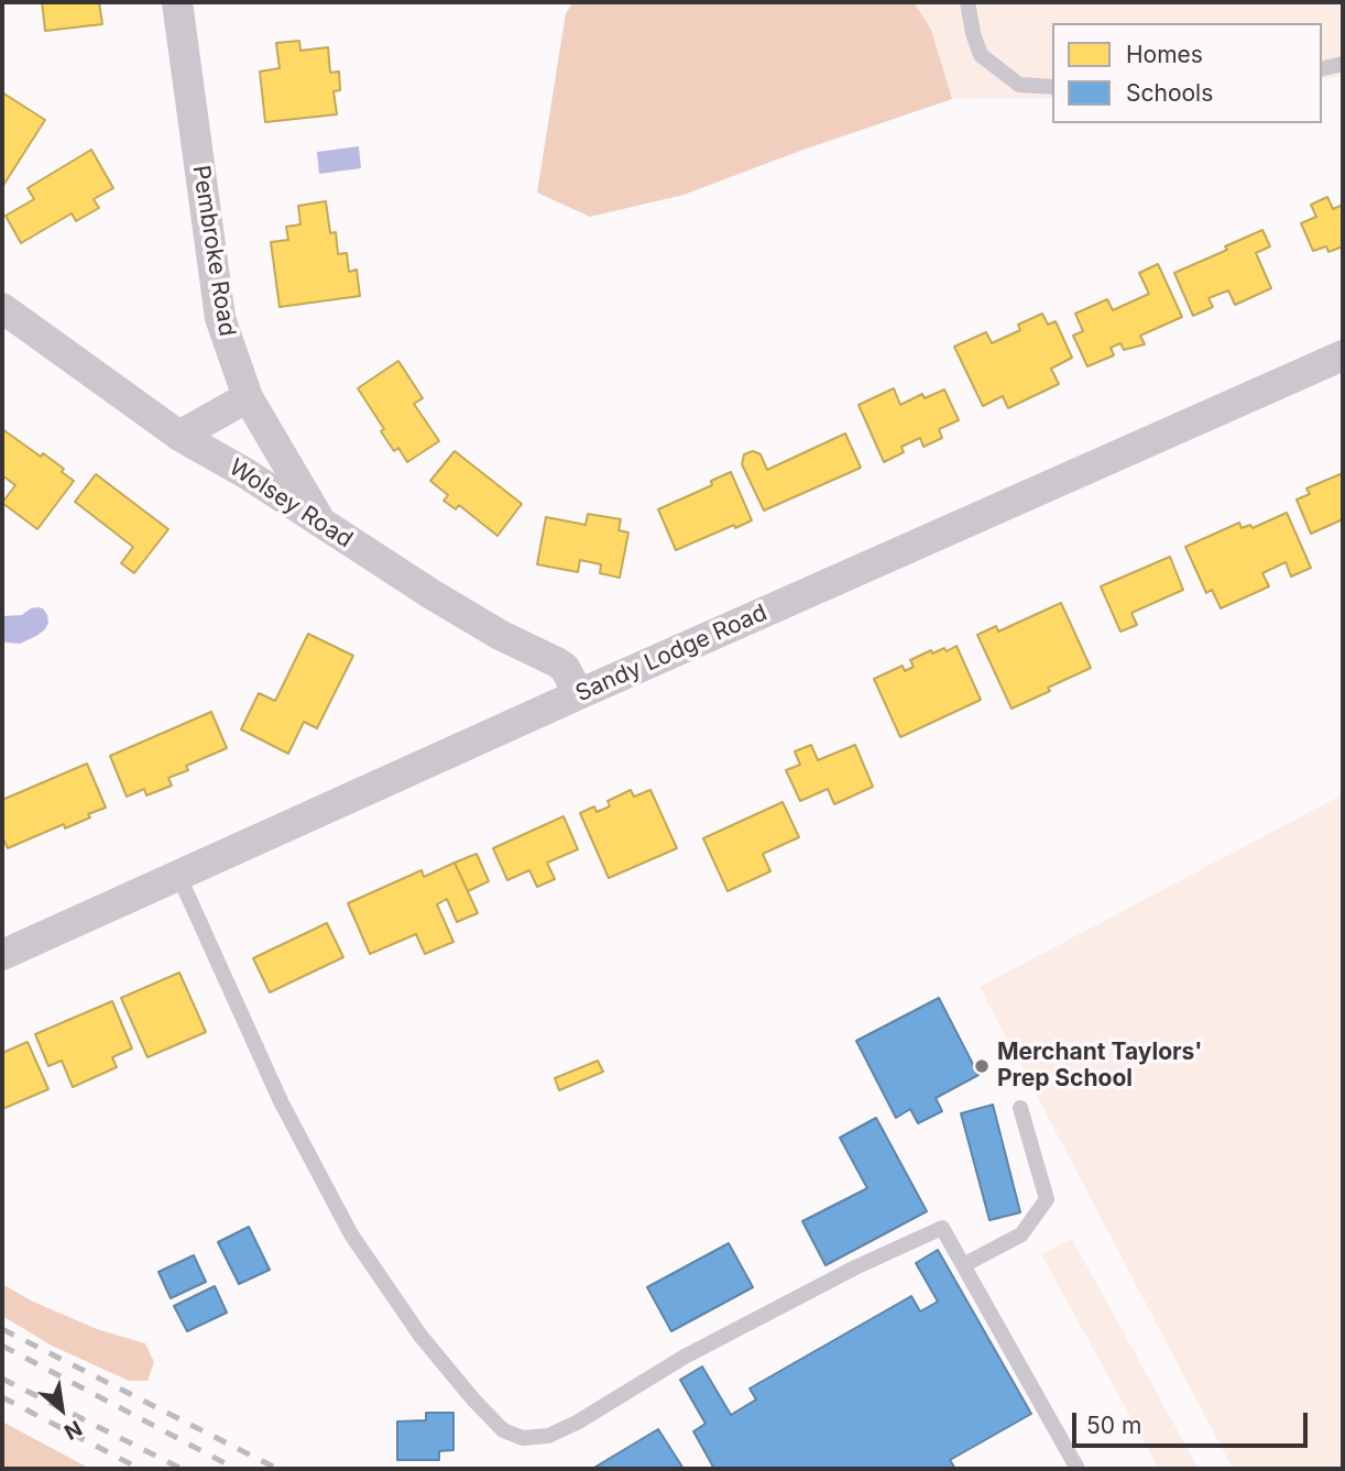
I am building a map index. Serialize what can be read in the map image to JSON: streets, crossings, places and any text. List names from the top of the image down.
{
  "streets": {
    "street": ["Pembroke Road", "Wolsey Road", "Sandy Lodge Road"]
  },
  "crossings": [
    ["Pembroke Road", "Wolsey Road"],
    ["Wolsey Road", "Sandy Lodge Road"]
  ],
  "places": ["Merchant Taylors' Prep School"],
  "legend": ["Homes", "Schools"],
  "scale_bar": "50 m",
  "north": "bottom right"
}
